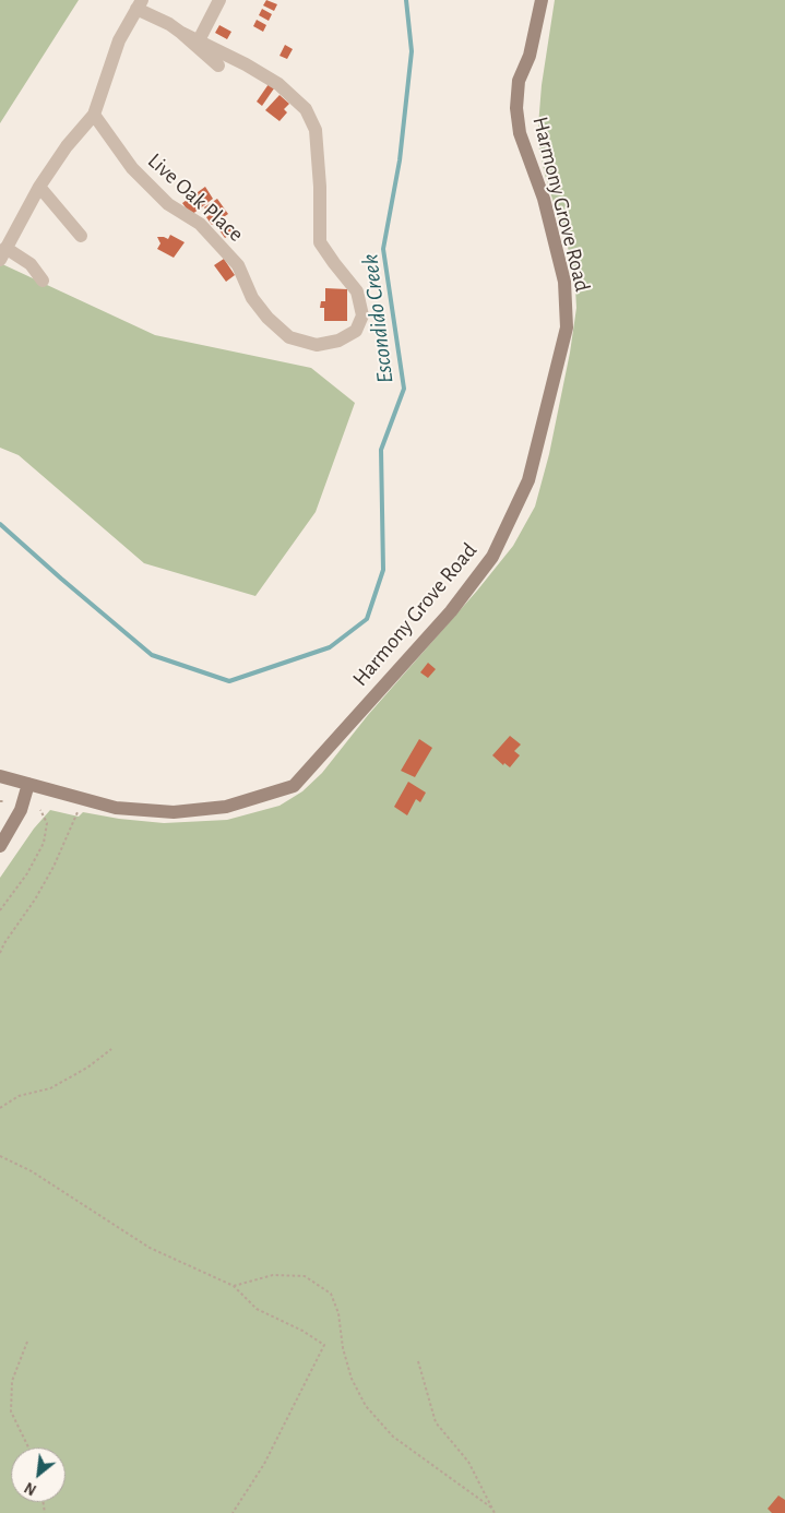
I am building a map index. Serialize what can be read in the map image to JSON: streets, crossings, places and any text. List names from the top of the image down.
{
  "streets": {
    "main road": ["Harmony Grove Road"],
    "street": ["Live Oak Place"]
  },
  "water": ["Escondido Creek"],
  "north": "bottom left"
}
